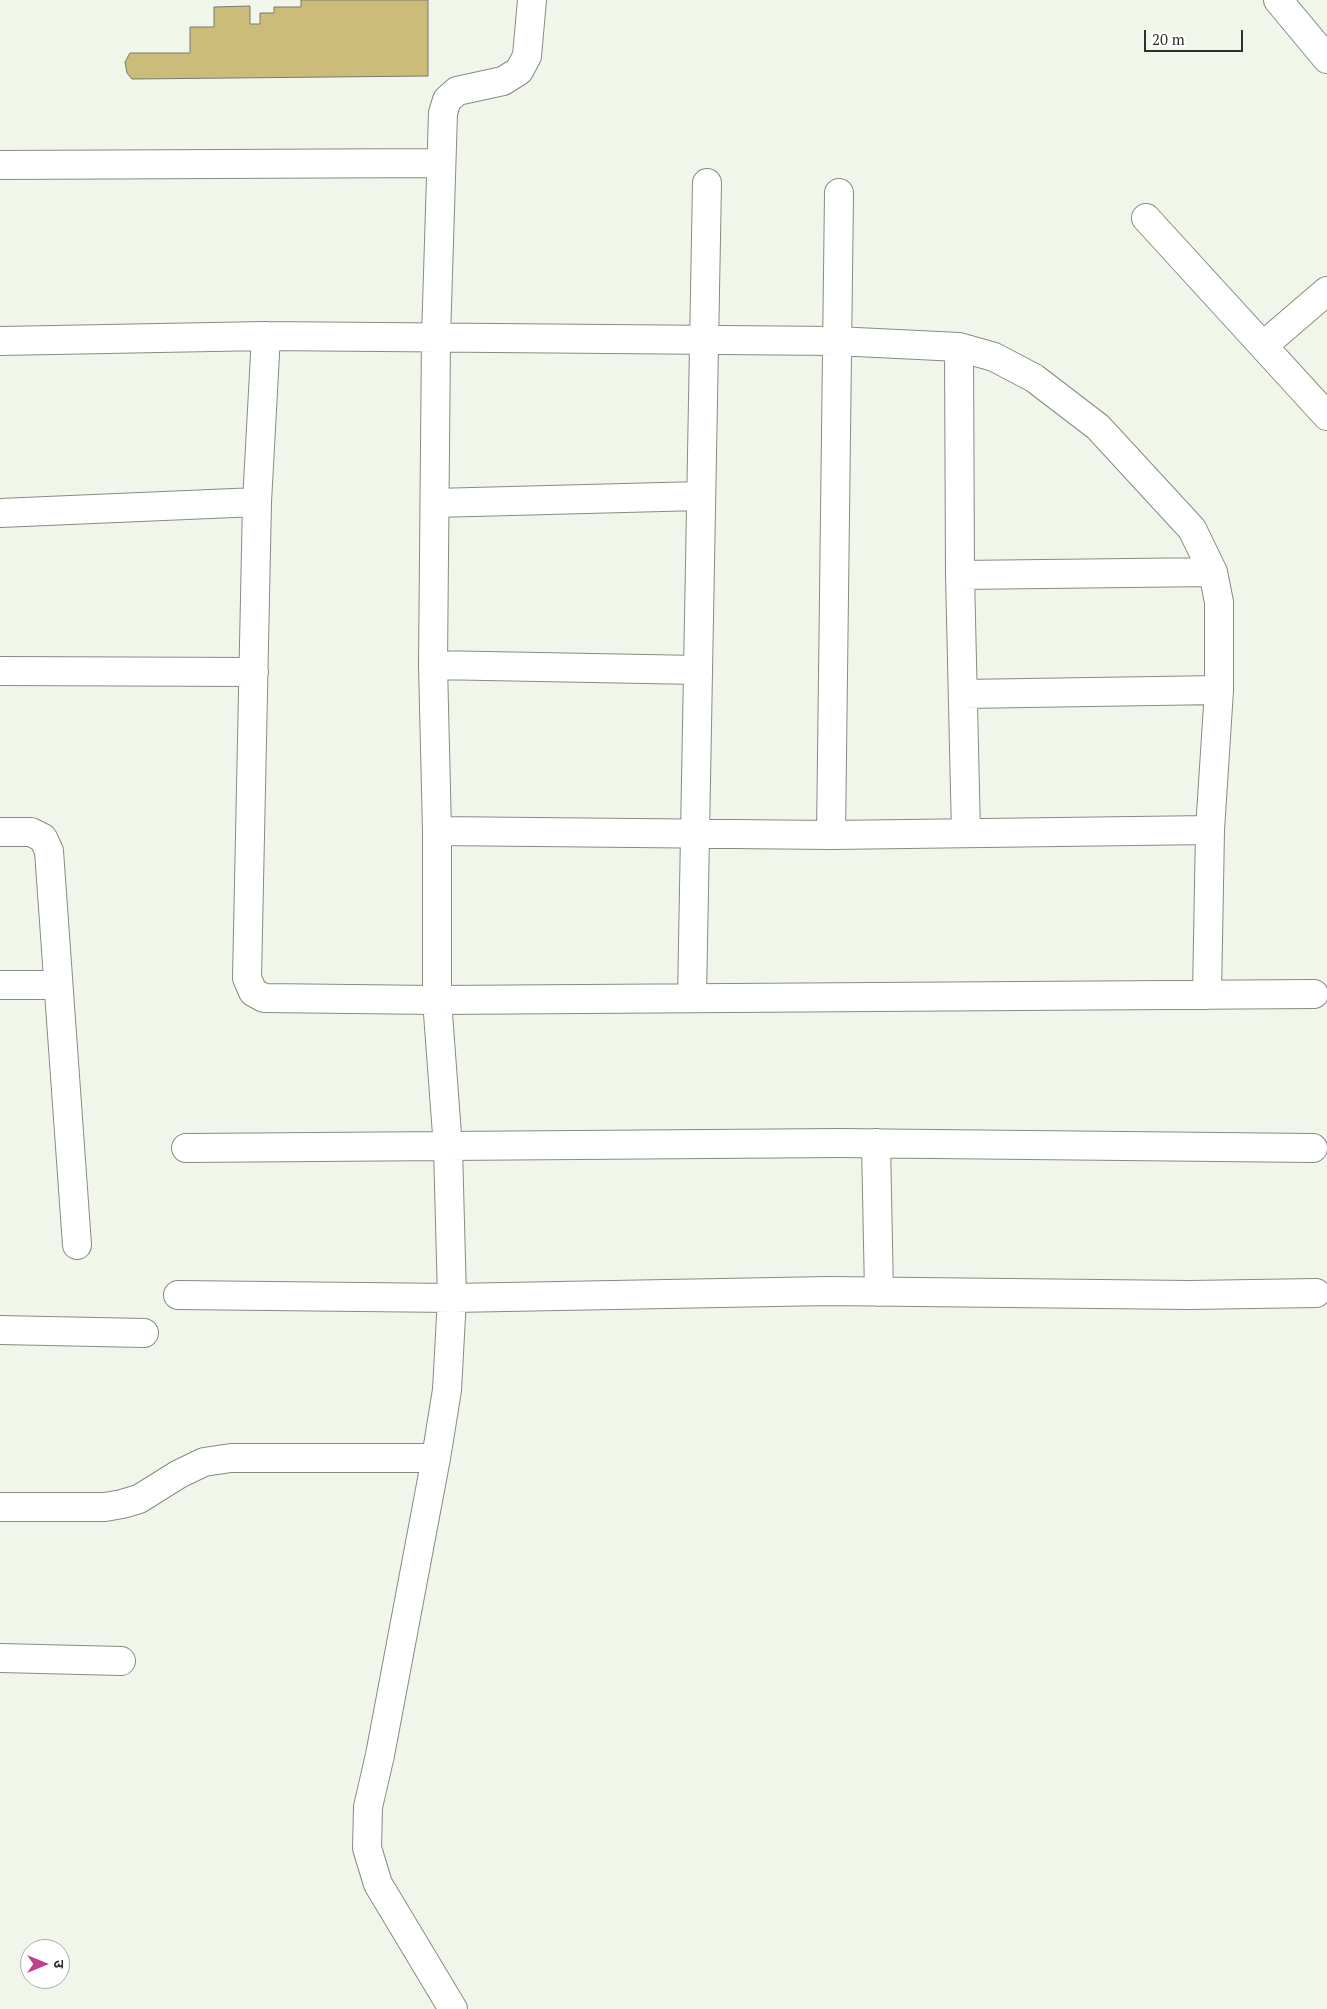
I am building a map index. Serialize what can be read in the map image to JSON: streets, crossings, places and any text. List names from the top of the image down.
{
  "scale_bar": "20 m",
  "north": "right"
}
